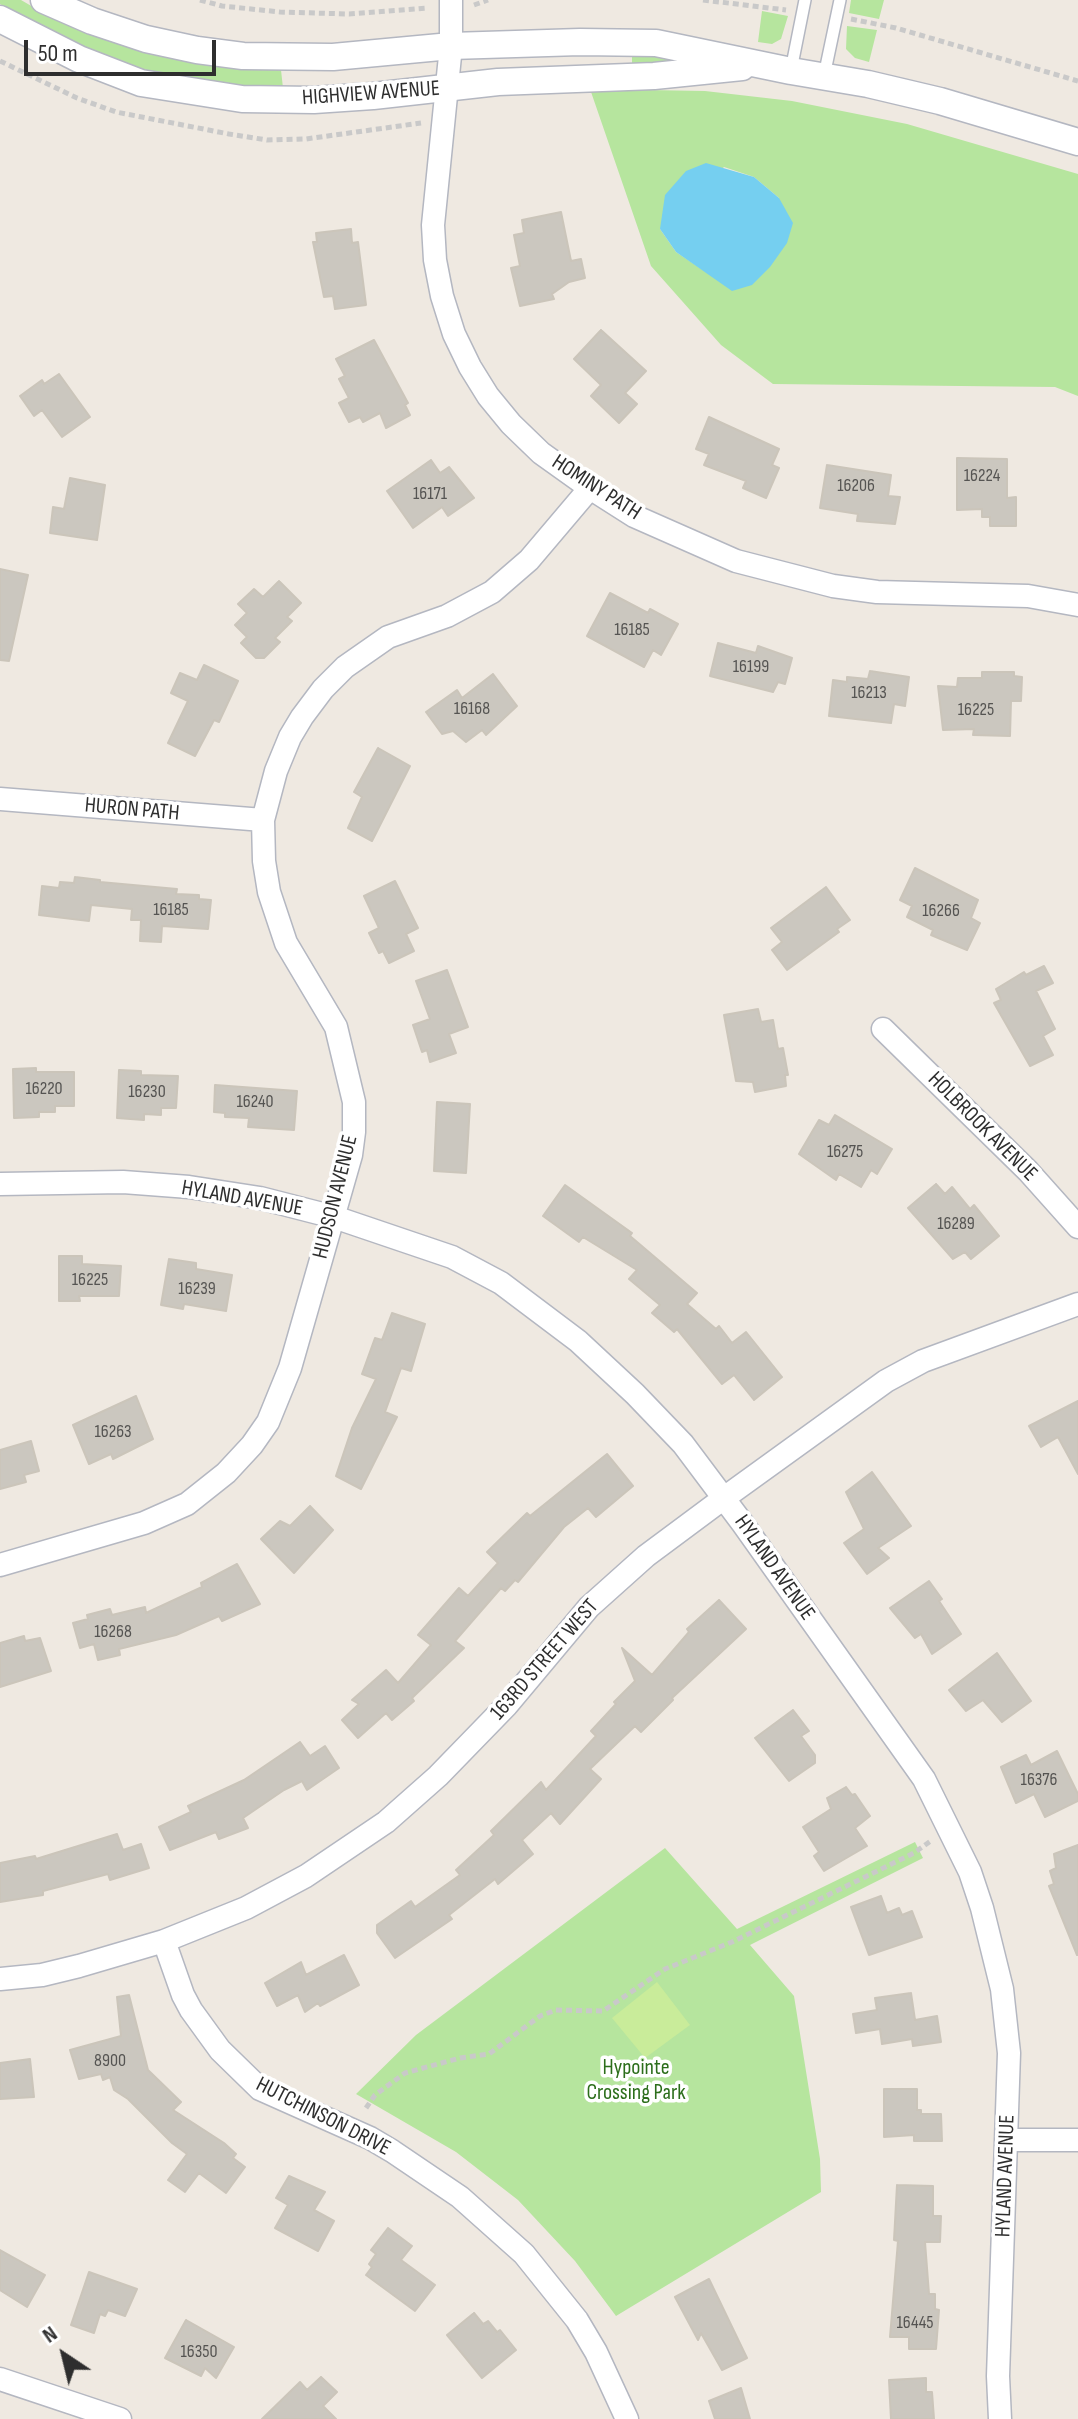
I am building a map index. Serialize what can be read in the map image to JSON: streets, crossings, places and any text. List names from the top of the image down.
{
  "streets": {
    "street": [
      "HIGHVIEW AVENUE",
      "HOMINY PATH",
      "HURON PATH",
      "HOLBROOK AVENUE",
      "HUDSON AVENUE",
      "HYLAND AVENUE",
      "163RD STREET WEST",
      "HUTCHINSON DRIVE"
    ]
  },
  "crossings": [
    ["HIGHVIEW AVENUE", "HOMINY PATH"],
    ["HOMINY PATH", "HUDSON AVENUE"],
    ["HURON PATH", "HUDSON AVENUE"],
    ["HUDSON AVENUE", "HYLAND AVENUE"],
    ["HYLAND AVENUE", "163RD STREET WEST"],
    ["163RD STREET WEST", "HUTCHINSON DRIVE"]
  ],
  "parks": ["Hypointe Crossing Park"],
  "house_numbers": [
    "16224",
    "16206",
    "16171",
    "16185",
    "16199",
    "16213",
    "16168",
    "16225",
    "16185",
    "16266",
    "16220",
    "16230",
    "16240",
    "16275",
    "16289",
    "16225",
    "16239",
    "16263",
    "16268",
    "16376",
    "8900",
    "16445",
    "16350"
  ],
  "scale_bar": "50 m",
  "north": "top left"
}
